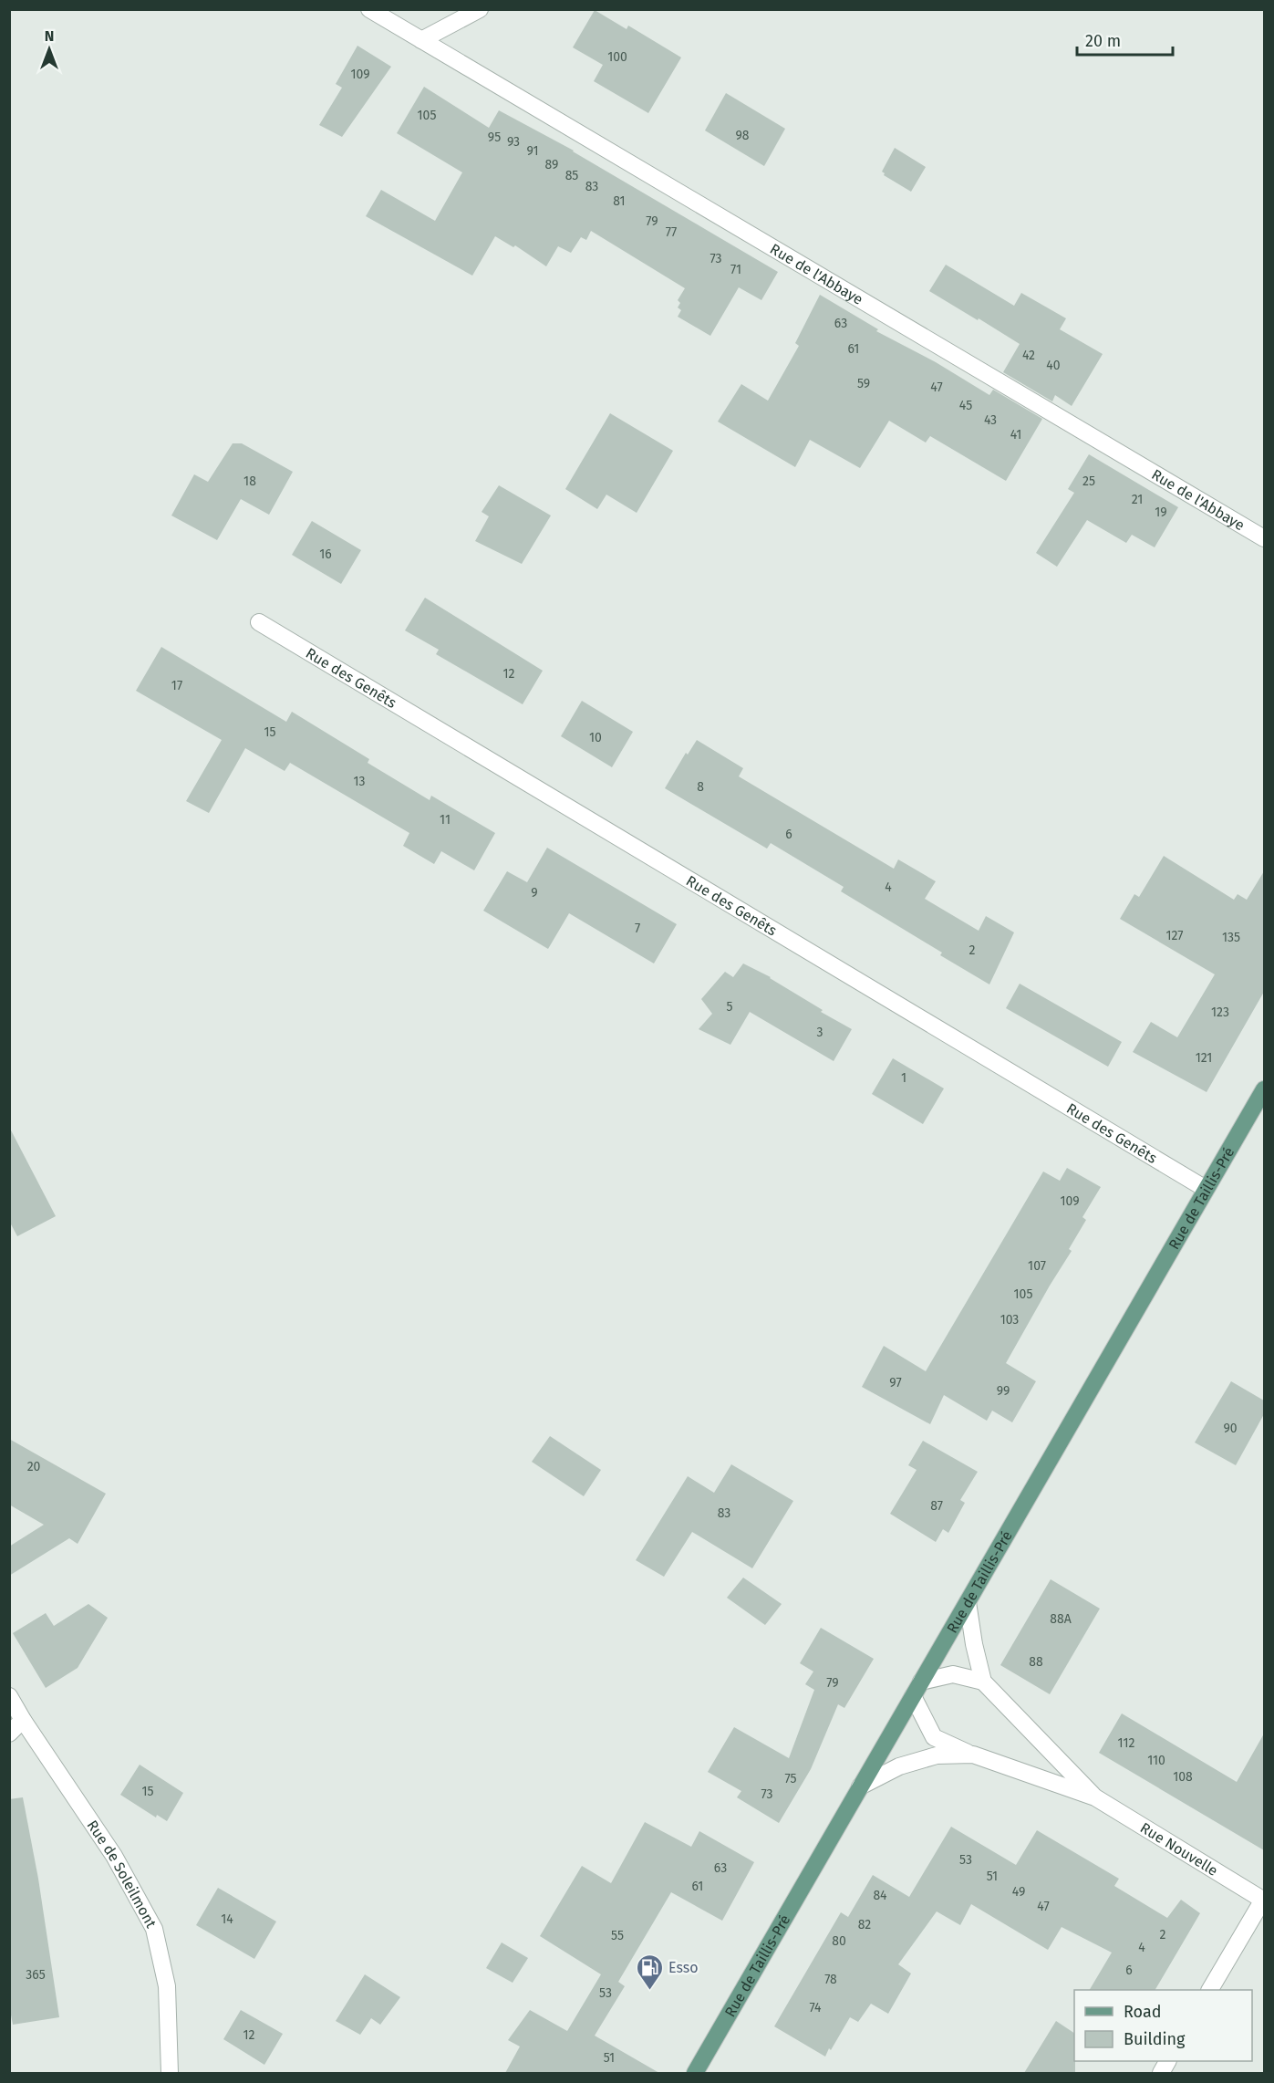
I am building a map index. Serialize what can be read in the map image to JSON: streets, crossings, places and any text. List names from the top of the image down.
{
  "streets": {
    "main road": ["Rue de Taillis-Pré"],
    "street": [
      "Rue de l'Abbaye",
      "Rue des Genêts",
      "Rue Nouvelle",
      "Rue de Soleilmont"
    ]
  },
  "crossings": [
    ["Rue des Genêts", "Rue de Taillis-Pré"],
    ["Rue de Taillis-Pré", "Rue Nouvelle"]
  ],
  "places": {
    "fuel station": ["Esso"]
  },
  "house_numbers": [
    "100",
    "109",
    "105",
    "98",
    "95",
    "93",
    "91",
    "89",
    "85",
    "83",
    "81",
    "79",
    "77",
    "73",
    "71",
    "63",
    "61",
    "42",
    "40",
    "59",
    "47",
    "45",
    "43",
    "41",
    "18",
    "25",
    "21",
    "19",
    "16",
    "12",
    "17",
    "15",
    "10",
    "13",
    "8",
    "11",
    "6",
    "4",
    "9",
    "7",
    "127",
    "135",
    "2",
    "5",
    "123",
    "3",
    "121",
    "1",
    "109",
    "107",
    "105",
    "103",
    "97",
    "99",
    "90",
    "20",
    "87",
    "83",
    "88A",
    "88",
    "79",
    "112",
    "110",
    "108",
    "75",
    "15",
    "73",
    "53",
    "63",
    "51",
    "61",
    "49",
    "84",
    "47",
    "14",
    "82",
    "2",
    "55",
    "80",
    "4",
    "6",
    "365",
    "78",
    "53",
    "74",
    "12",
    "51"
  ],
  "legend": ["Road", "Building"],
  "scale_bar": "20 m",
  "north": "top"
}
